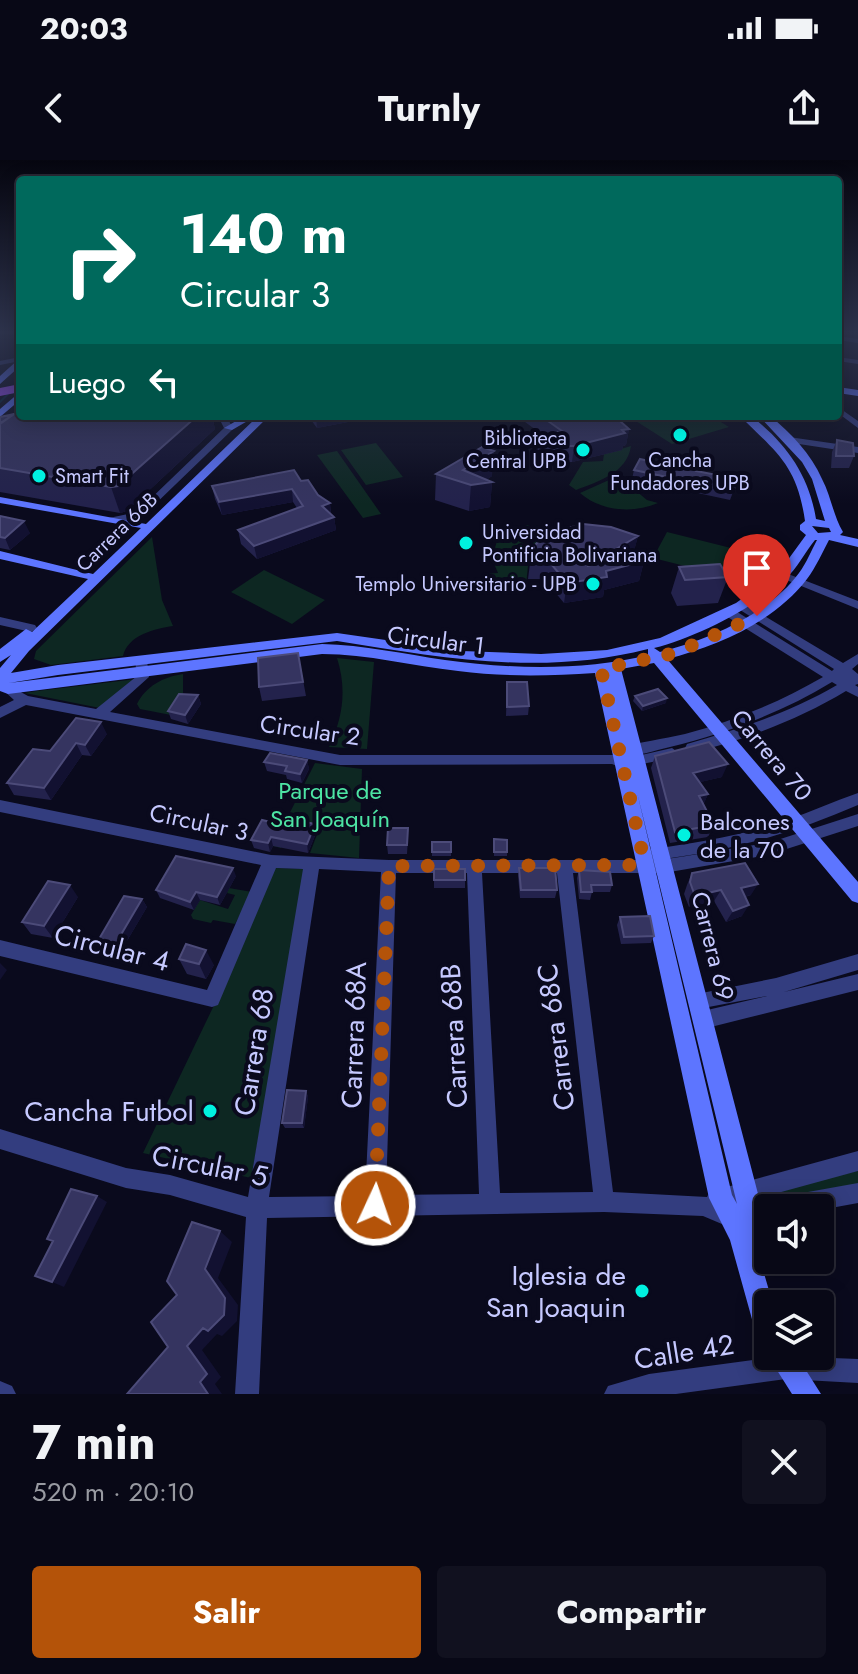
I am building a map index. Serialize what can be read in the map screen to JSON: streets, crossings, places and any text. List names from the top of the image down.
{
  "streets": {
    "street": [
      "Carrera 66B",
      "Circular 1",
      "Circular 2",
      "Carrera 70",
      "Circular 3",
      "Carrera 69",
      "Circular 4",
      "Carrera 68A",
      "Carrera 68B",
      "Carrera 68C",
      "Carrera 68",
      "Circular 5",
      "Calle 42"
    ]
  },
  "crossings": [
    ["Carrera 66B", "Circular 1"],
    ["Carrera 66B", "Circular 2"],
    ["Circular 1", "Circular 2"],
    ["Circular 1", "Carrera 70"],
    ["Circular 1", "Carrera 69"],
    ["Circular 2", "Carrera 70"],
    ["Circular 2", "Carrera 69"],
    ["Carrera 70", "Circular 3"],
    ["Circular 3", "Carrera 69"],
    ["Circular 3", "Circular 4"],
    ["Circular 3", "Carrera 68A"],
    ["Circular 3", "Carrera 68B"],
    ["Circular 3", "Carrera 68C"],
    ["Circular 3", "Carrera 68"],
    ["Carrera 69", "Circular 5"],
    ["Carrera 68A", "Circular 5"],
    ["Carrera 68B", "Circular 5"],
    ["Carrera 68C", "Circular 5"],
    ["Carrera 68", "Circular 5"]
  ],
  "parks": ["Parque de San Joaquín"],
  "places": [
    "Cancha Fundadores UPB",
    "Biblioteca Central UPB",
    "Smart Fit",
    "Universidad Pontificia Bolivariana",
    "Templo Universitario - UPB",
    "Balcones de la 70",
    "Cancha Futbol",
    "Iglesia de San Joaquin"
  ],
  "page": {
    "status": "20:03",
    "header": "Turnly",
    "turn": ["140 m", "Circular 3"],
    "then": "Luego",
    "heading": ["7 min", "520 m · 20:10"],
    "buttons": ["Salir", "Compartir"]
  }
}
